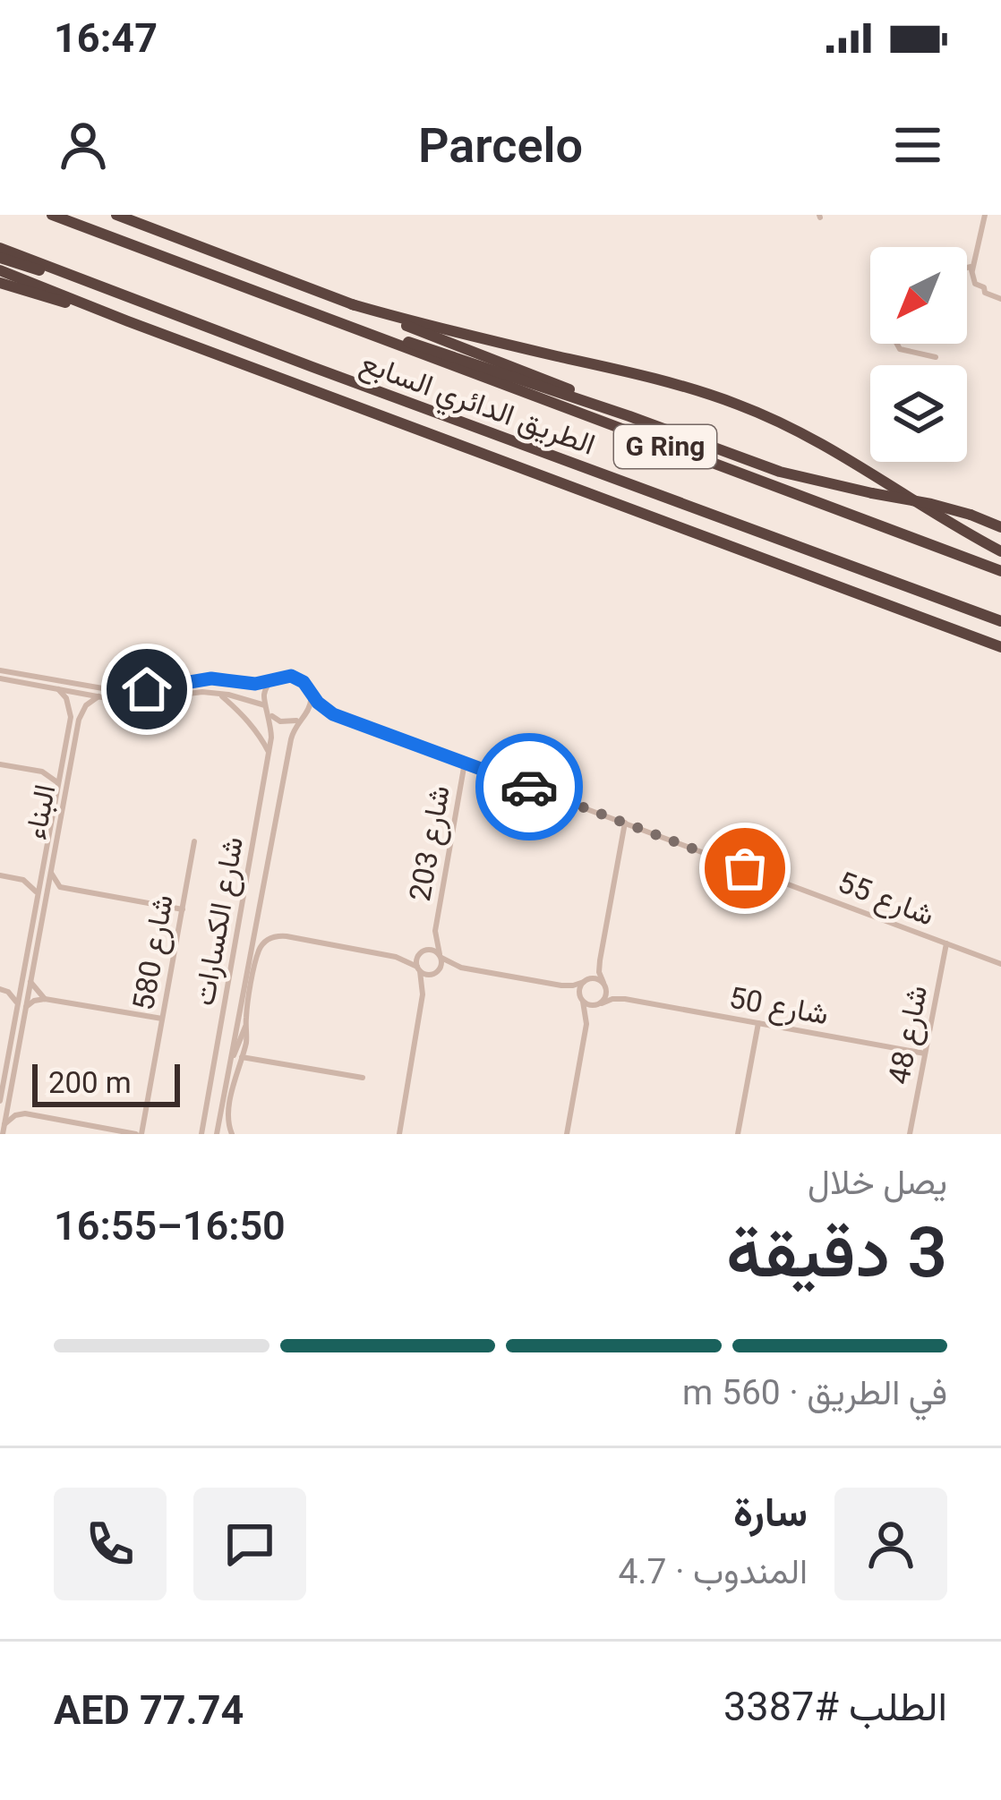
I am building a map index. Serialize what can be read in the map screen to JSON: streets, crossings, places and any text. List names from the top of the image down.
{
  "streets": {
    "highway": ["الطريق الدائري السابع", "G Ring"],
    "street": [
      "البناء",
      "شارع 203",
      "شارع 55",
      "شارع الكسارات",
      "شارع 580",
      "شارع 50",
      "شارع 48"
    ]
  },
  "crossings": [
    ["شارع 203", "شارع 55"],
    ["شارع 203", "شارع الكسارات"],
    ["شارع 55", "شارع الكسارات"],
    ["شارع 55", "شارع 48"],
    ["شارع 50", "شارع 48"]
  ],
  "scale_bar": "200 m",
  "north": "bottom left",
  "page": {
    "status": "16:47",
    "header": "Parcelo",
    "scale": "200 m",
    "heading": ["3 دقيقة", "يصل خلال", "16:50–16:55"],
    "panel": [
      "سارة",
      "المندوب · 4.7",
      "الطلب #3387",
      "AED 77.74"
    ],
    "bar": "في الطريق · 560 m"
  }
}
